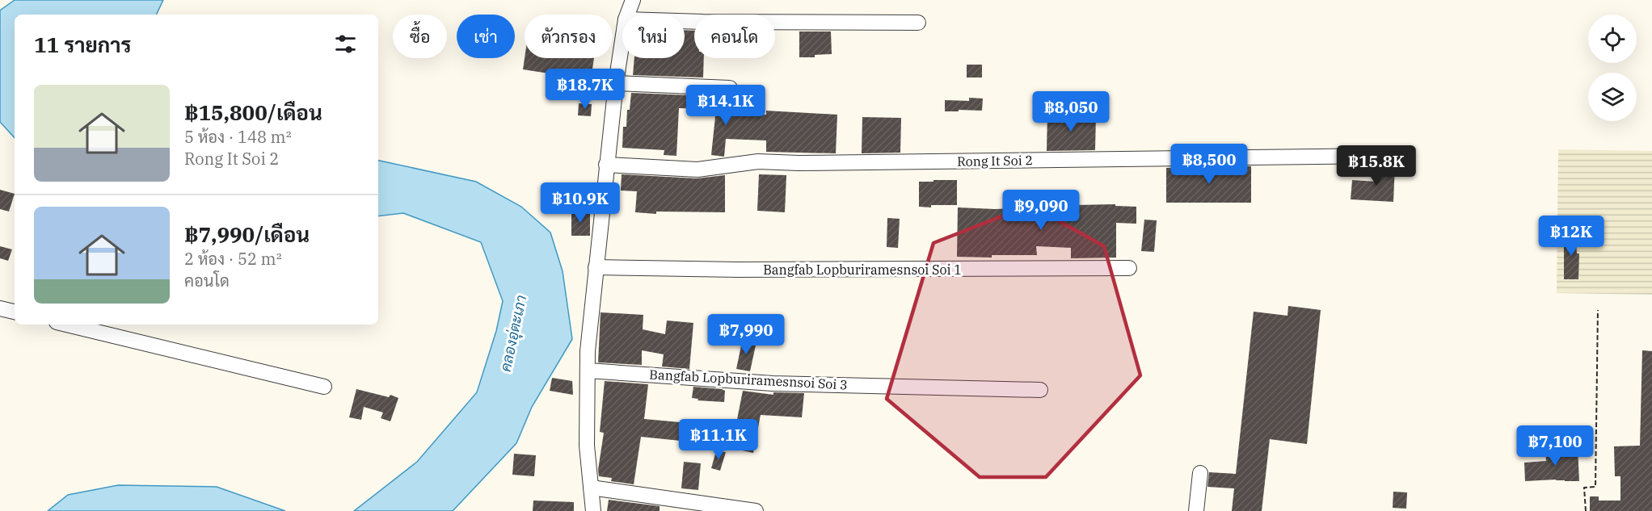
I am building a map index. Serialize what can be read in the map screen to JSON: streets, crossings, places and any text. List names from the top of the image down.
{
  "streets": {
    "street": ["Rong It Soi 2", "Bangfab Lopburiramesnsoi Soi 1", "Bangfab Lopburiramesnsoi Soi 3"]
  },
  "water": ["คลองอุ่ตะเภา"],
  "page": {
    "chip": [
      "ซื้อ",
      "เช่า",
      "ตัวกรอง",
      "ใหม่",
      "คอนโด"
    ],
    "heading": "11 รายการ",
    "price": [
      "฿18.7K",
      "฿14.1K",
      "฿8,050",
      "฿8,500",
      "฿15.8K",
      "฿10.9K",
      "฿9,090",
      "฿12K",
      "฿7,990",
      "฿11.1K",
      "฿7,100"
    ],
    "list": [
      {
        "name": "฿15,800/เดือน",
        "note": "5 ห้อง · 148 m² · Rong It Soi 2"
      },
      {
        "name": "฿7,990/เดือน",
        "note": "2 ห้อง · 52 m² · คอนโด"
      }
    ]
  }
}
